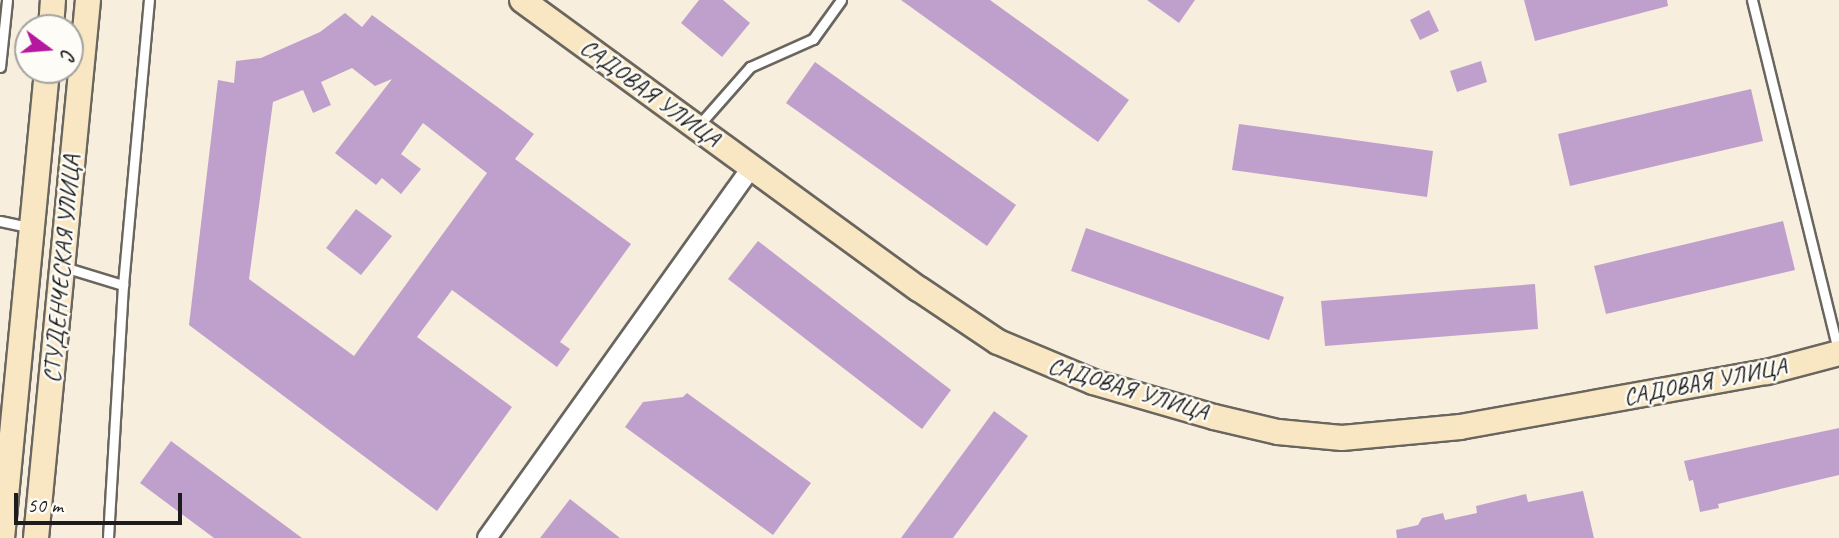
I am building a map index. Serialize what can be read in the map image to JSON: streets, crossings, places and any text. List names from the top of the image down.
{
  "streets": {
    "main road": ["САДОВАЯ УЛИЦА", "СТУДЕНЧЕСКАЯ УЛИЦА"]
  },
  "scale_bar": "50 m",
  "north": "right"
}
